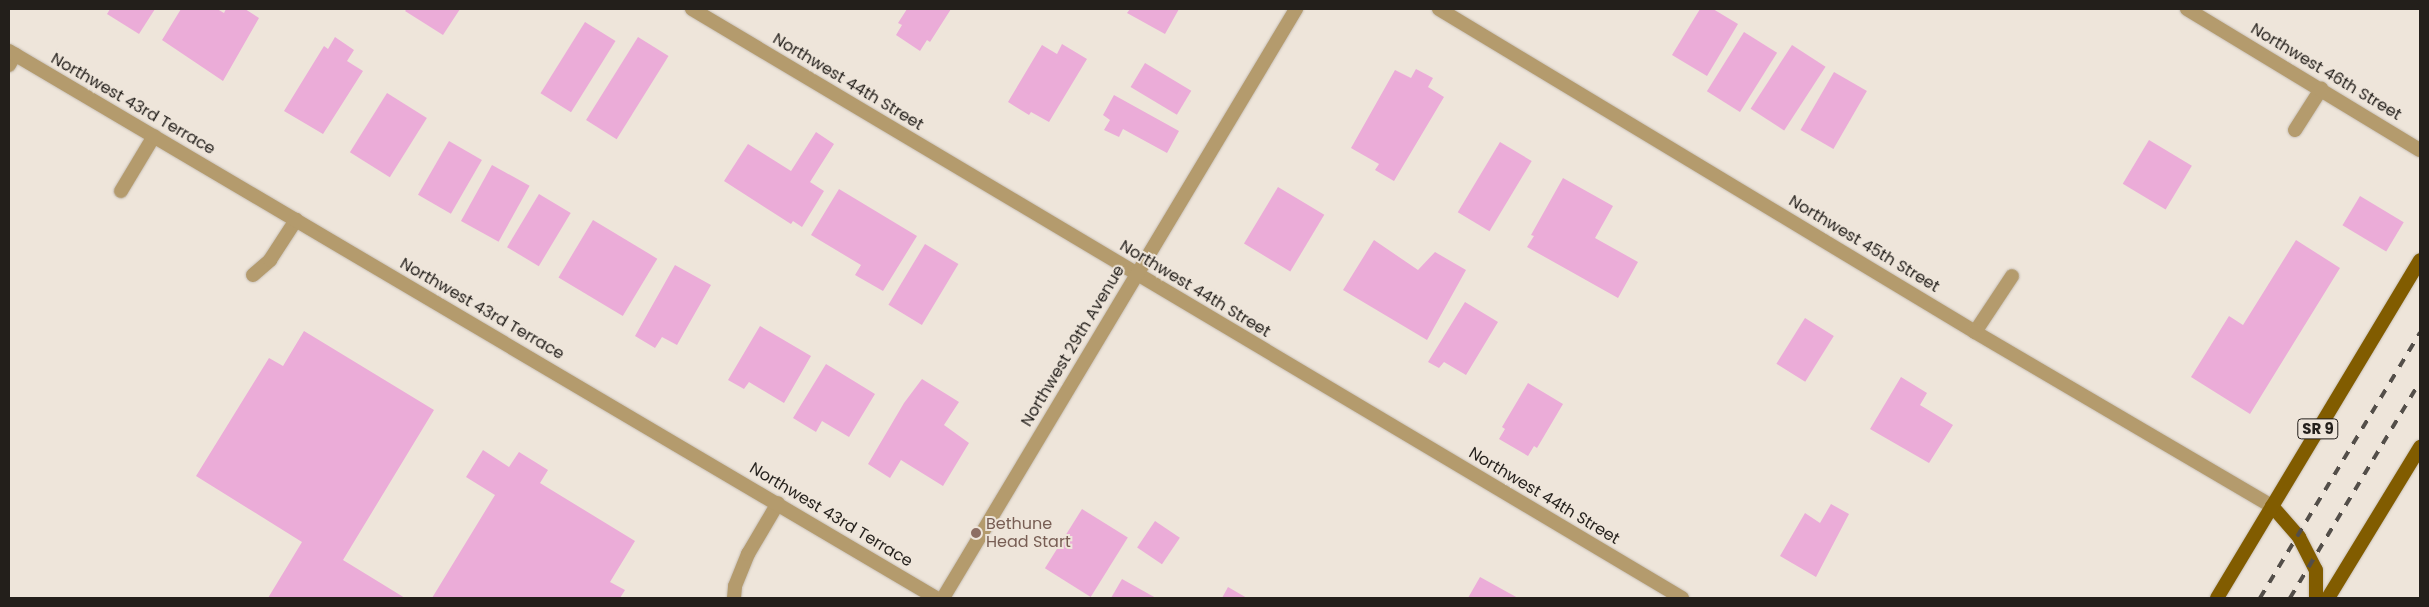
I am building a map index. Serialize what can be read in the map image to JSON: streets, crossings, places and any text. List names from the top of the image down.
{
  "streets": {
    "main road": ["SR 9"],
    "street": [
      "Northwest 46th Street",
      "Northwest 44th Street",
      "Northwest 43rd Terrace",
      "Northwest 45th Street",
      "Northwest 29th Avenue"
    ]
  },
  "crossings": [
    ["Northwest 44th Street", "Northwest 29th Avenue"],
    ["Northwest 45th Street", "SR 9"]
  ],
  "places": ["Bethune Head Start"]
}
